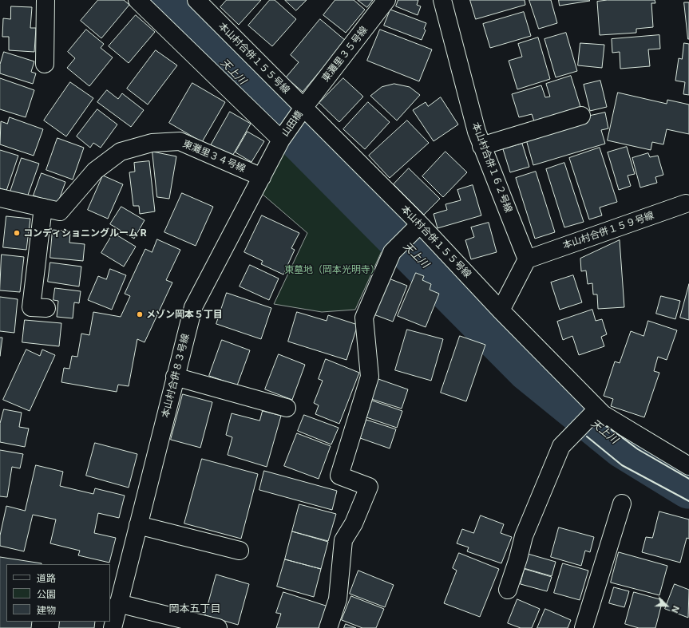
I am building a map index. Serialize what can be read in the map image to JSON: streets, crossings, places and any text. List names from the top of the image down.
{
  "streets": {
    "street": [
      "東灘里３５号線",
      "本山村合併１５５号線",
      "山田橋",
      "東灘里３４号線",
      "本山村合併１６２号線",
      "本山村合併１５９号線",
      "本山村合併８３号線"
    ]
  },
  "crossings": [
    ["東灘里３５号線", "本山村合併１５５号線"],
    ["東灘里３５号線", "山田橋"],
    ["本山村合併１５５号線", "山田橋"],
    ["山田橋", "本山村合併８３号線"],
    ["東灘里３４号線", "本山村合併８３号線"],
    ["本山村合併１６２号線", "本山村合併１５９号線"]
  ],
  "districts": ["岡本五丁目"],
  "water": ["天上川"],
  "parks": ["東墓地（岡本光明寺）"],
  "places": ["コンディショニングルーム R", "メゾン岡本５丁目"],
  "legend": ["道路", "公園", "建物"],
  "north": "bottom right"
}
